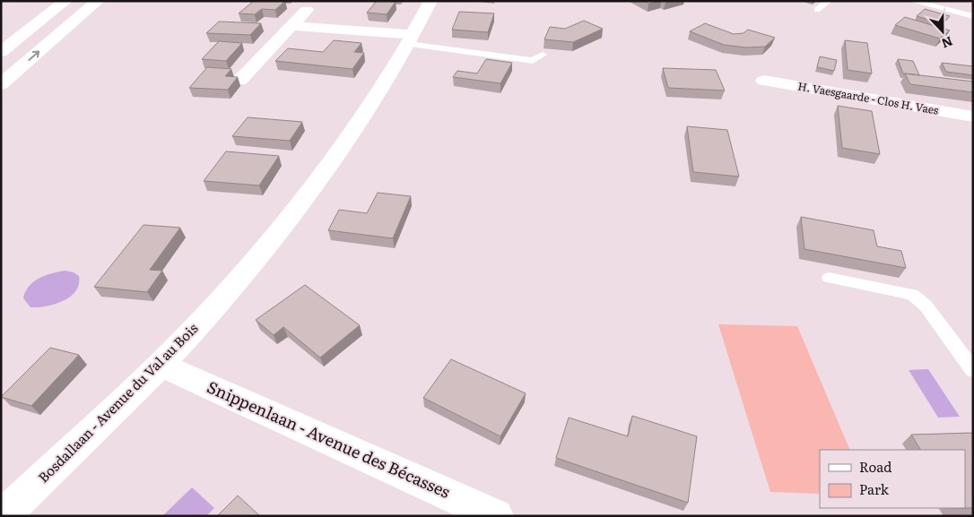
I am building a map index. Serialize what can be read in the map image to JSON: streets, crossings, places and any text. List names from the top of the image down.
{
  "streets": {
    "main road": ["H. Vaesgaarde - Clos H. Vaes", "Bosdallaan - Avenue du Val au Bois", "Snippenlaan - Avenue des Bécasses"]
  },
  "crossings": [
    ["Bosdallaan - Avenue du Val au Bois", "Snippenlaan - Avenue des Bécasses"]
  ],
  "legend": ["Road", "Park"],
  "north": "bottom"
}
